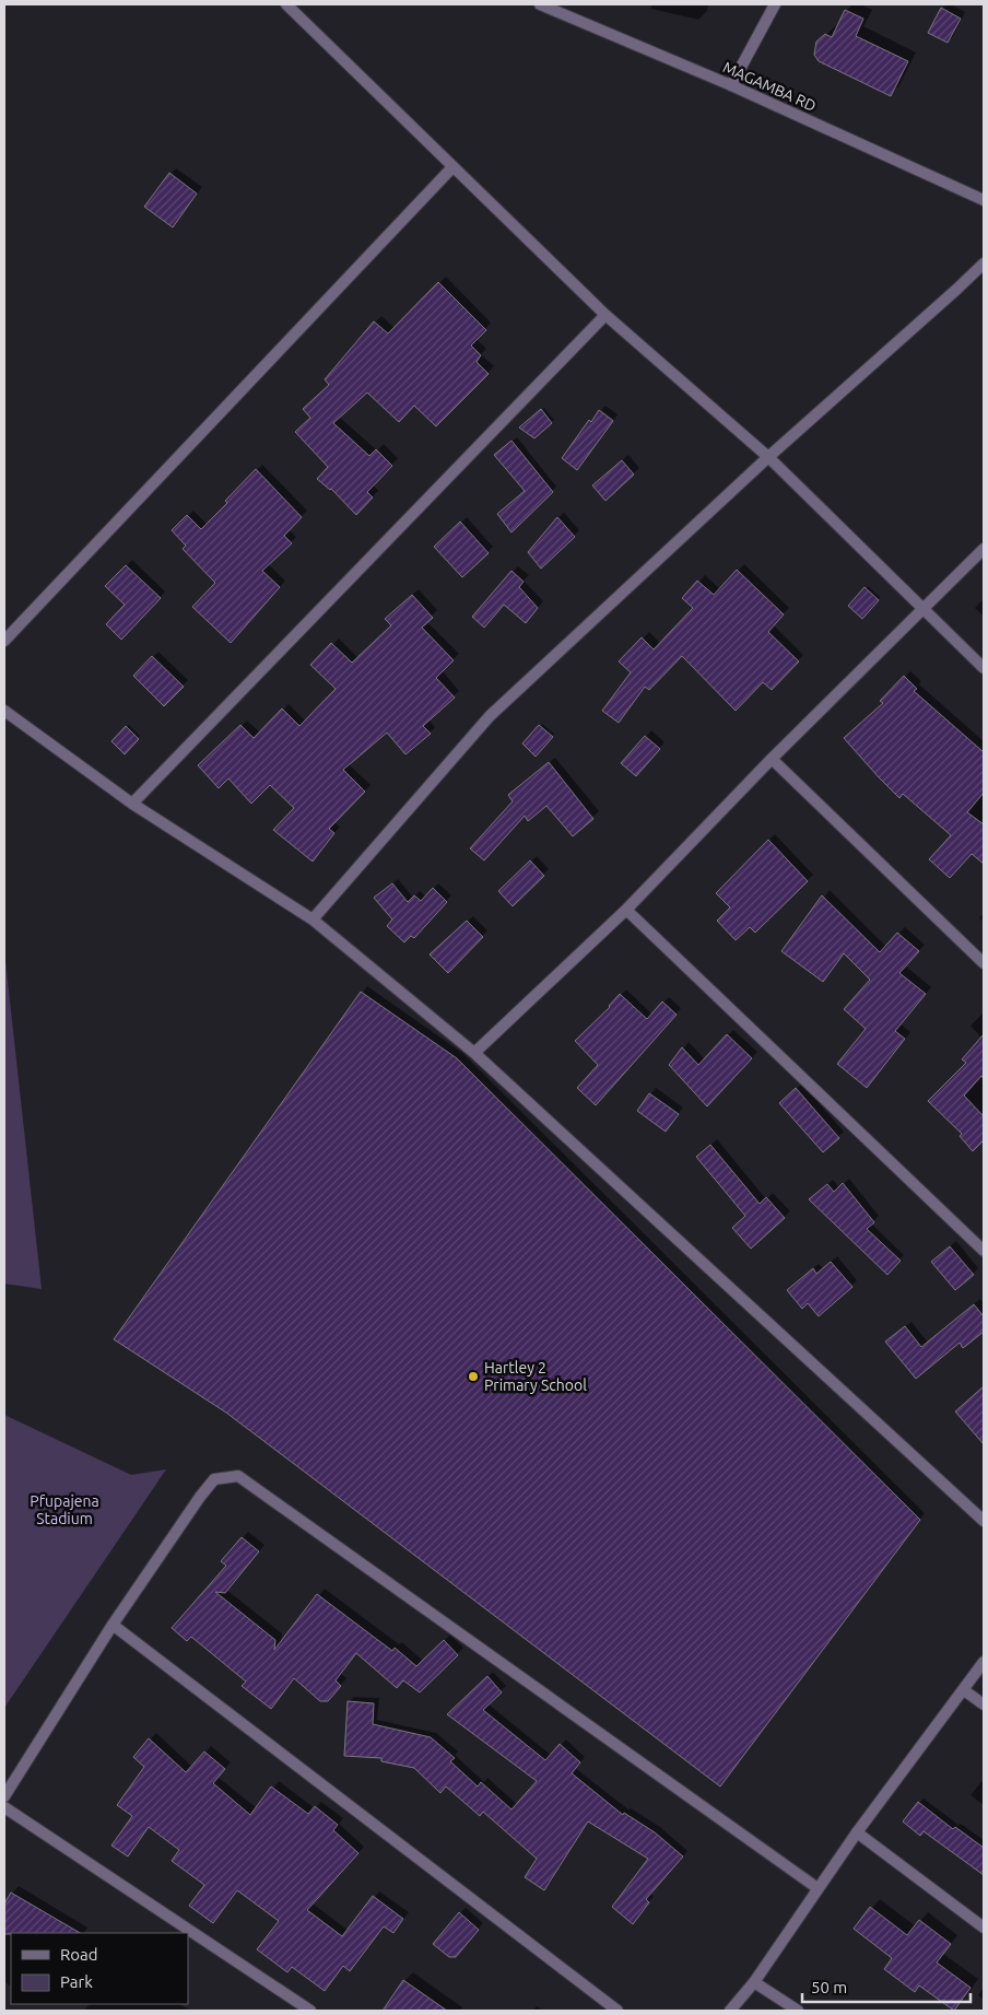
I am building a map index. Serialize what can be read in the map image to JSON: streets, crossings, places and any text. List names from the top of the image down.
{
  "streets": {
    "street": ["MAGAMBA RD"]
  },
  "parks": ["Pfupajena Stadium"],
  "places": ["Hartley 2 Primary School"],
  "legend": ["Road", "Park"],
  "scale_bar": "50 m"
}
